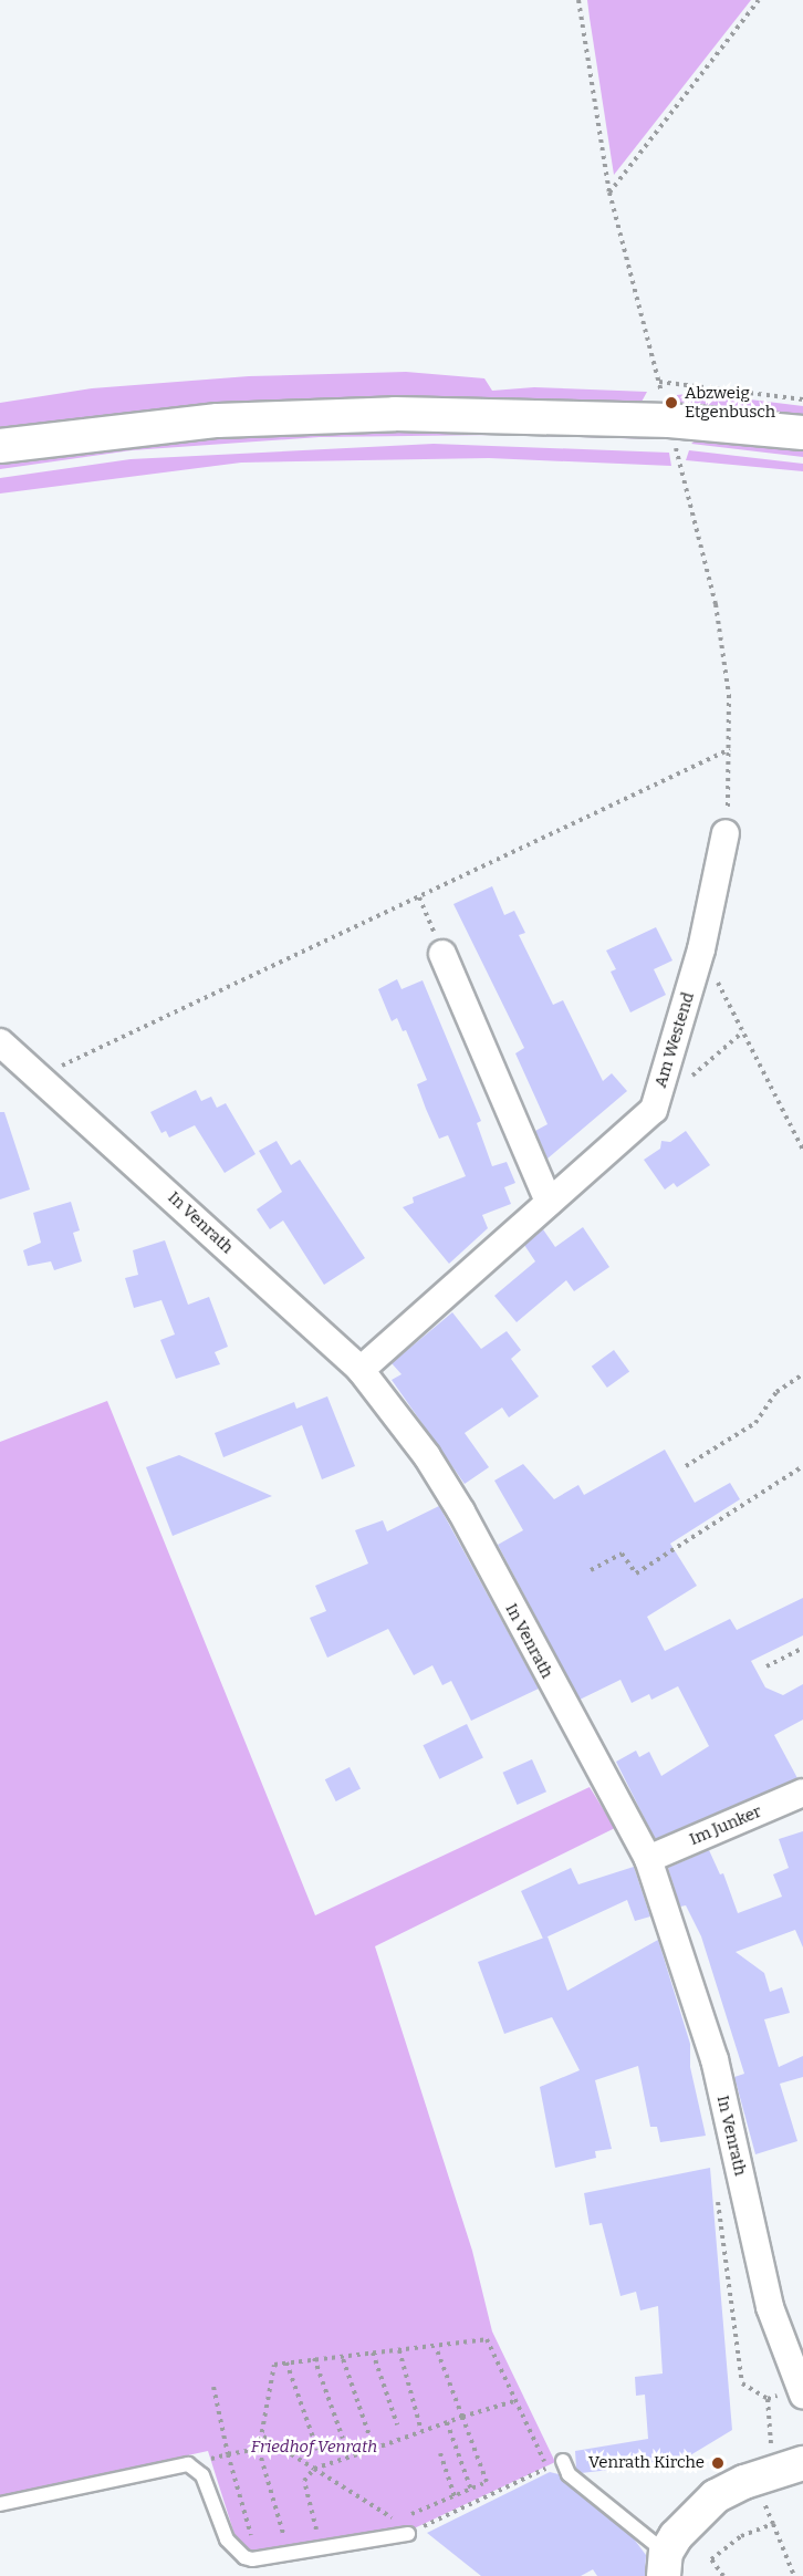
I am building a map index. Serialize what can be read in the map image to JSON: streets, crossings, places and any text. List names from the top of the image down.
{
  "streets": {
    "street": ["Am Westend", "In Venrath", "Im Junker"]
  },
  "crossings": [
    ["Am Westend", "In Venrath"],
    ["In Venrath", "Im Junker"]
  ],
  "parks": ["Friedhof Venrath"],
  "places": ["Abzweig Etgenbusch", "Venrath Kirche"]
}
